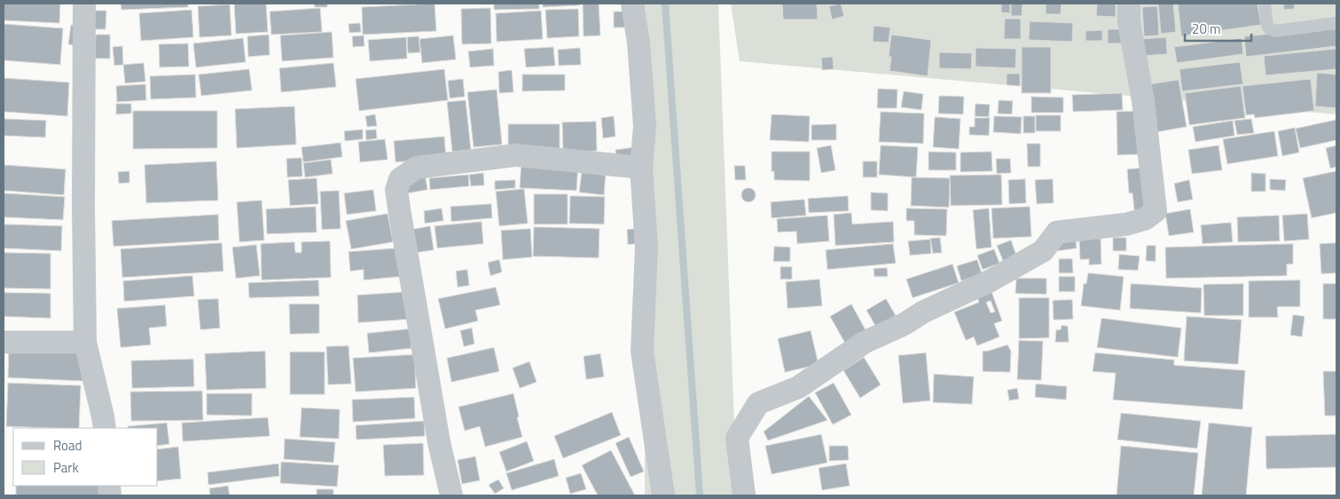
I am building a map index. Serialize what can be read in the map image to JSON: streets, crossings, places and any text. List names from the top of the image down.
{
  "legend": ["Road", "Park"],
  "scale_bar": "20 m"
}
